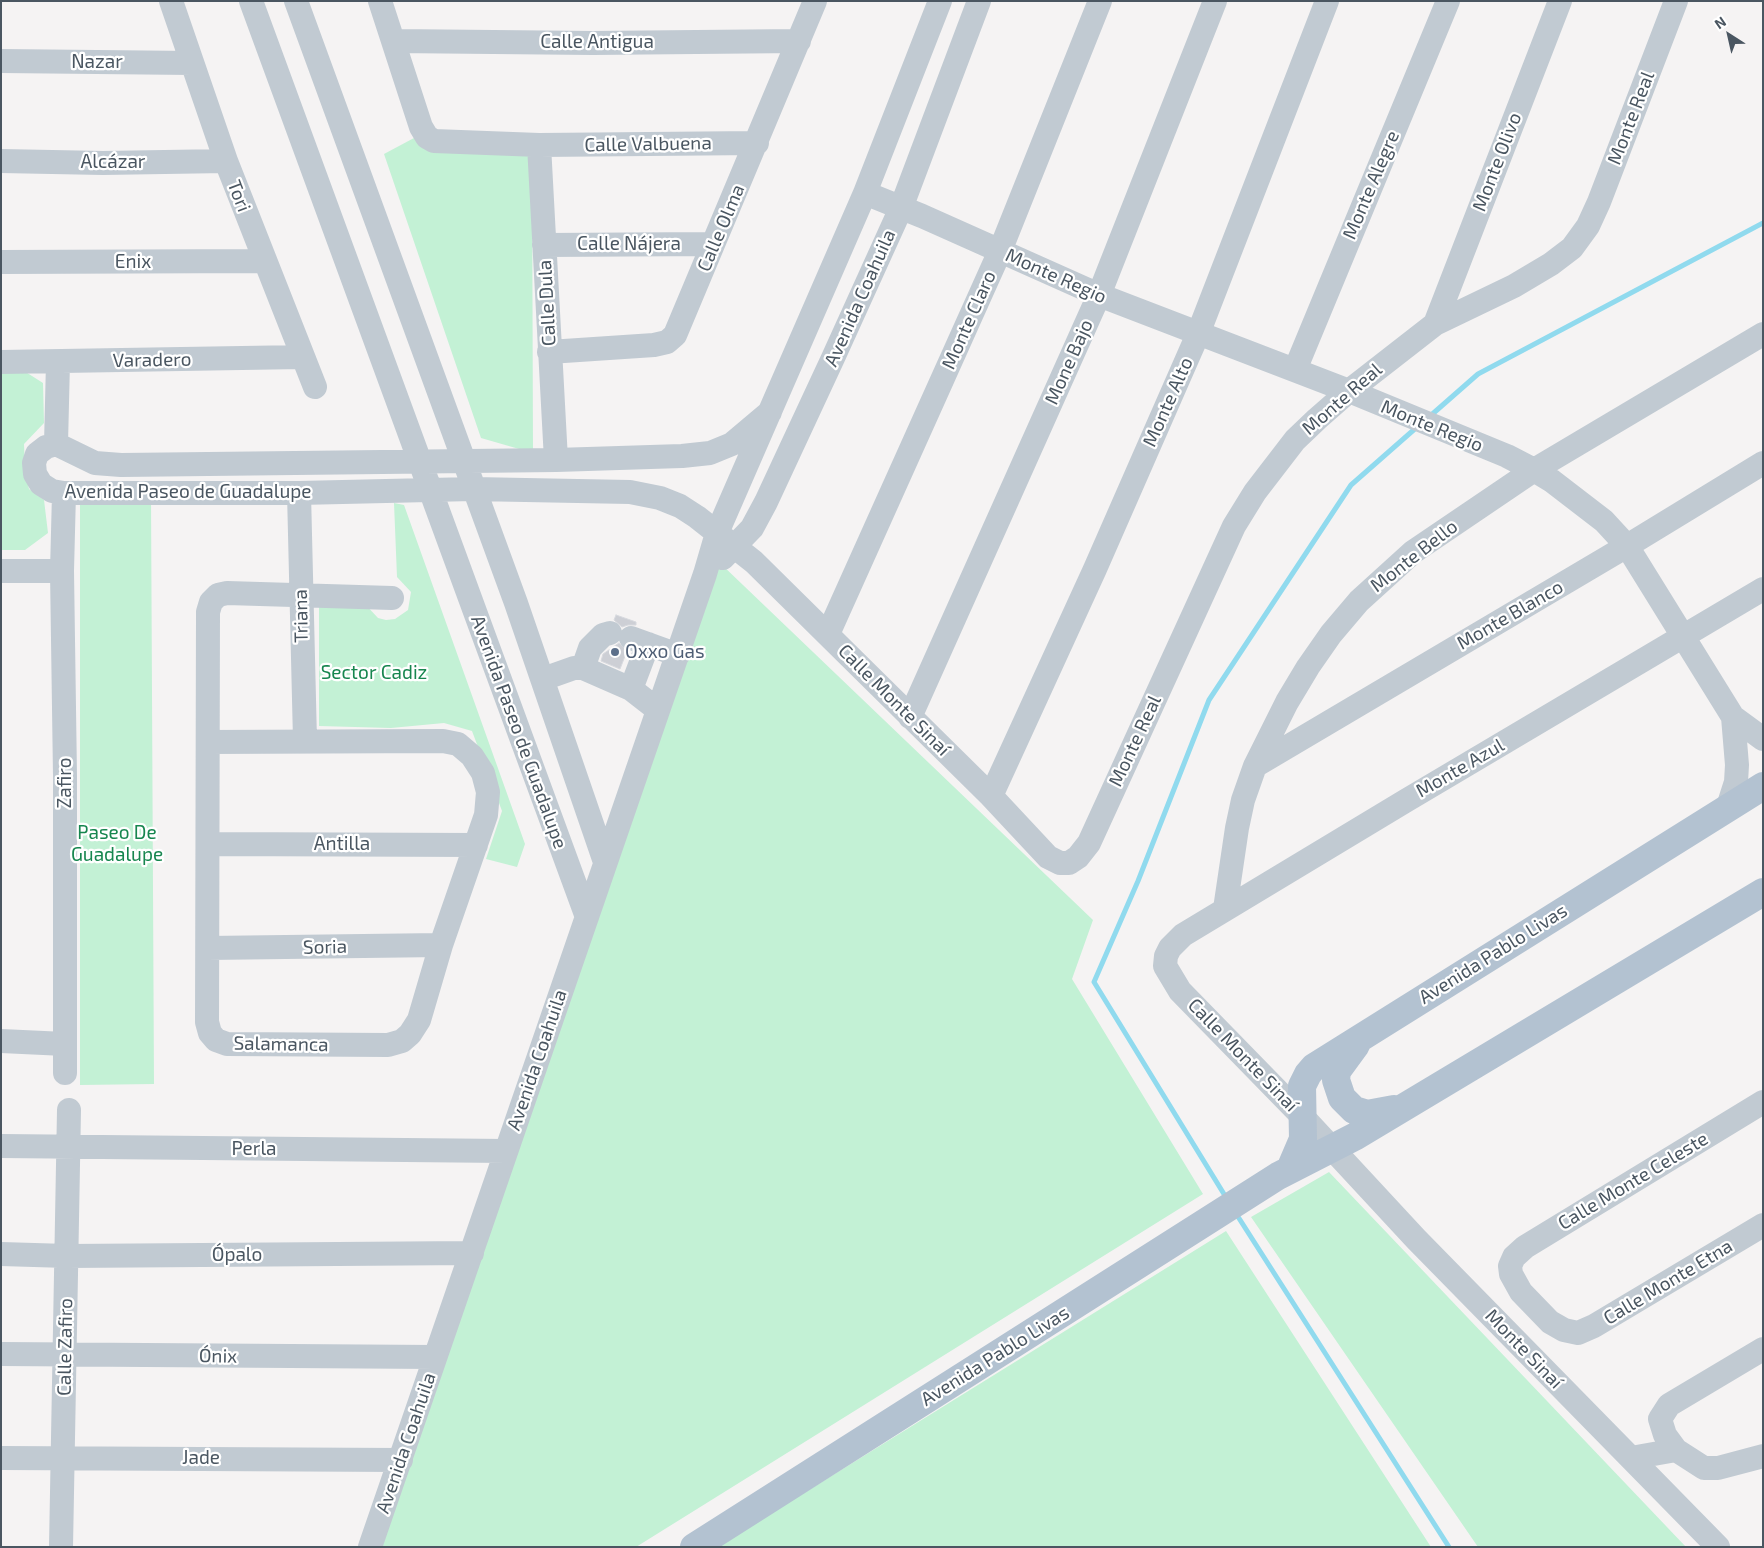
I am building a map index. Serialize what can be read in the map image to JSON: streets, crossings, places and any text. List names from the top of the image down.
{
  "streets": {
    "main road": ["Avenida Pablo Livas"],
    "street": [
      "Calle Antigua",
      "Nazar",
      "Monte Real",
      "Calle Valbuena",
      "Alcázar",
      "Monte Olivo",
      "Monte Alegre",
      "Tori",
      "Calle Olma",
      "Calle Nájera",
      "Enix",
      "Monte Regio",
      "Avenida Coahuila",
      "Calle Dula",
      "Monte Claro",
      "Varadero",
      "Mone Bajo",
      "Monte Alto",
      "Avenida Paseo de Guadalupe",
      "Monte Bello",
      "Monte Blanco",
      "Triana",
      "Calle Monte Sinaí",
      "Monte Azul",
      "Zafiro",
      "Antilla",
      "Soria",
      "Salamanca",
      "Perla",
      "Calle Monte Celeste",
      "Ópalo",
      "Calle Monte Etna",
      "Calle Zafiro",
      "Monte Sinaí",
      "Ónix",
      "Jade"
    ]
  },
  "crossings": [
    ["Calle Antigua", "Calle Valbuena"],
    ["Calle Antigua", "Calle Olma"],
    ["Nazar", "Tori"],
    ["Monte Real", "Monte Olivo"],
    ["Monte Real", "Monte Regio"],
    ["Monte Real", "Calle Monte Sinaí"],
    ["Calle Valbuena", "Calle Olma"],
    ["Calle Valbuena", "Calle Dula"],
    ["Alcázar", "Tori"],
    ["Monte Alegre", "Monte Regio"],
    ["Tori", "Enix"],
    ["Tori", "Varadero"],
    ["Calle Olma", "Calle Nájera"],
    ["Calle Olma", "Calle Dula"],
    ["Calle Nájera", "Calle Dula"],
    ["Monte Regio", "Avenida Coahuila"],
    ["Monte Regio", "Monte Claro"],
    ["Monte Regio", "Mone Bajo"],
    ["Monte Regio", "Monte Alto"],
    ["Monte Regio", "Monte Bello"],
    ["Monte Regio", "Monte Blanco"],
    ["Monte Regio", "Monte Azul"],
    ["Monte Regio", "Avenida Pablo Livas"],
    ["Avenida Coahuila", "Avenida Paseo de Guadalupe"],
    ["Avenida Coahuila", "Calle Monte Sinaí"],
    ["Avenida Coahuila", "Perla"],
    ["Avenida Coahuila", "Ópalo"],
    ["Avenida Coahuila", "Ónix"],
    ["Avenida Coahuila", "Jade"],
    ["Calle Dula", "Avenida Paseo de Guadalupe"],
    ["Monte Claro", "Calle Monte Sinaí"],
    ["Mone Bajo", "Calle Monte Sinaí"],
    ["Monte Alto", "Calle Monte Sinaí"],
    ["Avenida Paseo de Guadalupe", "Triana"],
    ["Avenida Paseo de Guadalupe", "Calle Monte Sinaí"],
    ["Avenida Paseo de Guadalupe", "Zafiro"],
    ["Monte Bello", "Monte Blanco"],
    ["Monte Bello", "Monte Azul"],
    ["Triana", "Salamanca"],
    ["Calle Monte Sinaí", "Monte Azul"],
    ["Calle Monte Sinaí", "Avenida Pablo Livas"],
    ["Calle Monte Sinaí", "Monte Sinaí"],
    ["Antilla", "Salamanca"],
    ["Soria", "Salamanca"],
    ["Avenida Pablo Livas", "Monte Sinaí"],
    ["Perla", "Calle Zafiro"],
    ["Calle Monte Celeste", "Calle Monte Etna"],
    ["Ópalo", "Calle Zafiro"],
    ["Calle Zafiro", "Ónix"],
    ["Calle Zafiro", "Jade"]
  ],
  "parks": ["Sector Cadiz", "Paseo De Guadalupe"],
  "places": ["Oxxo Gas"],
  "north": "top left"
}
